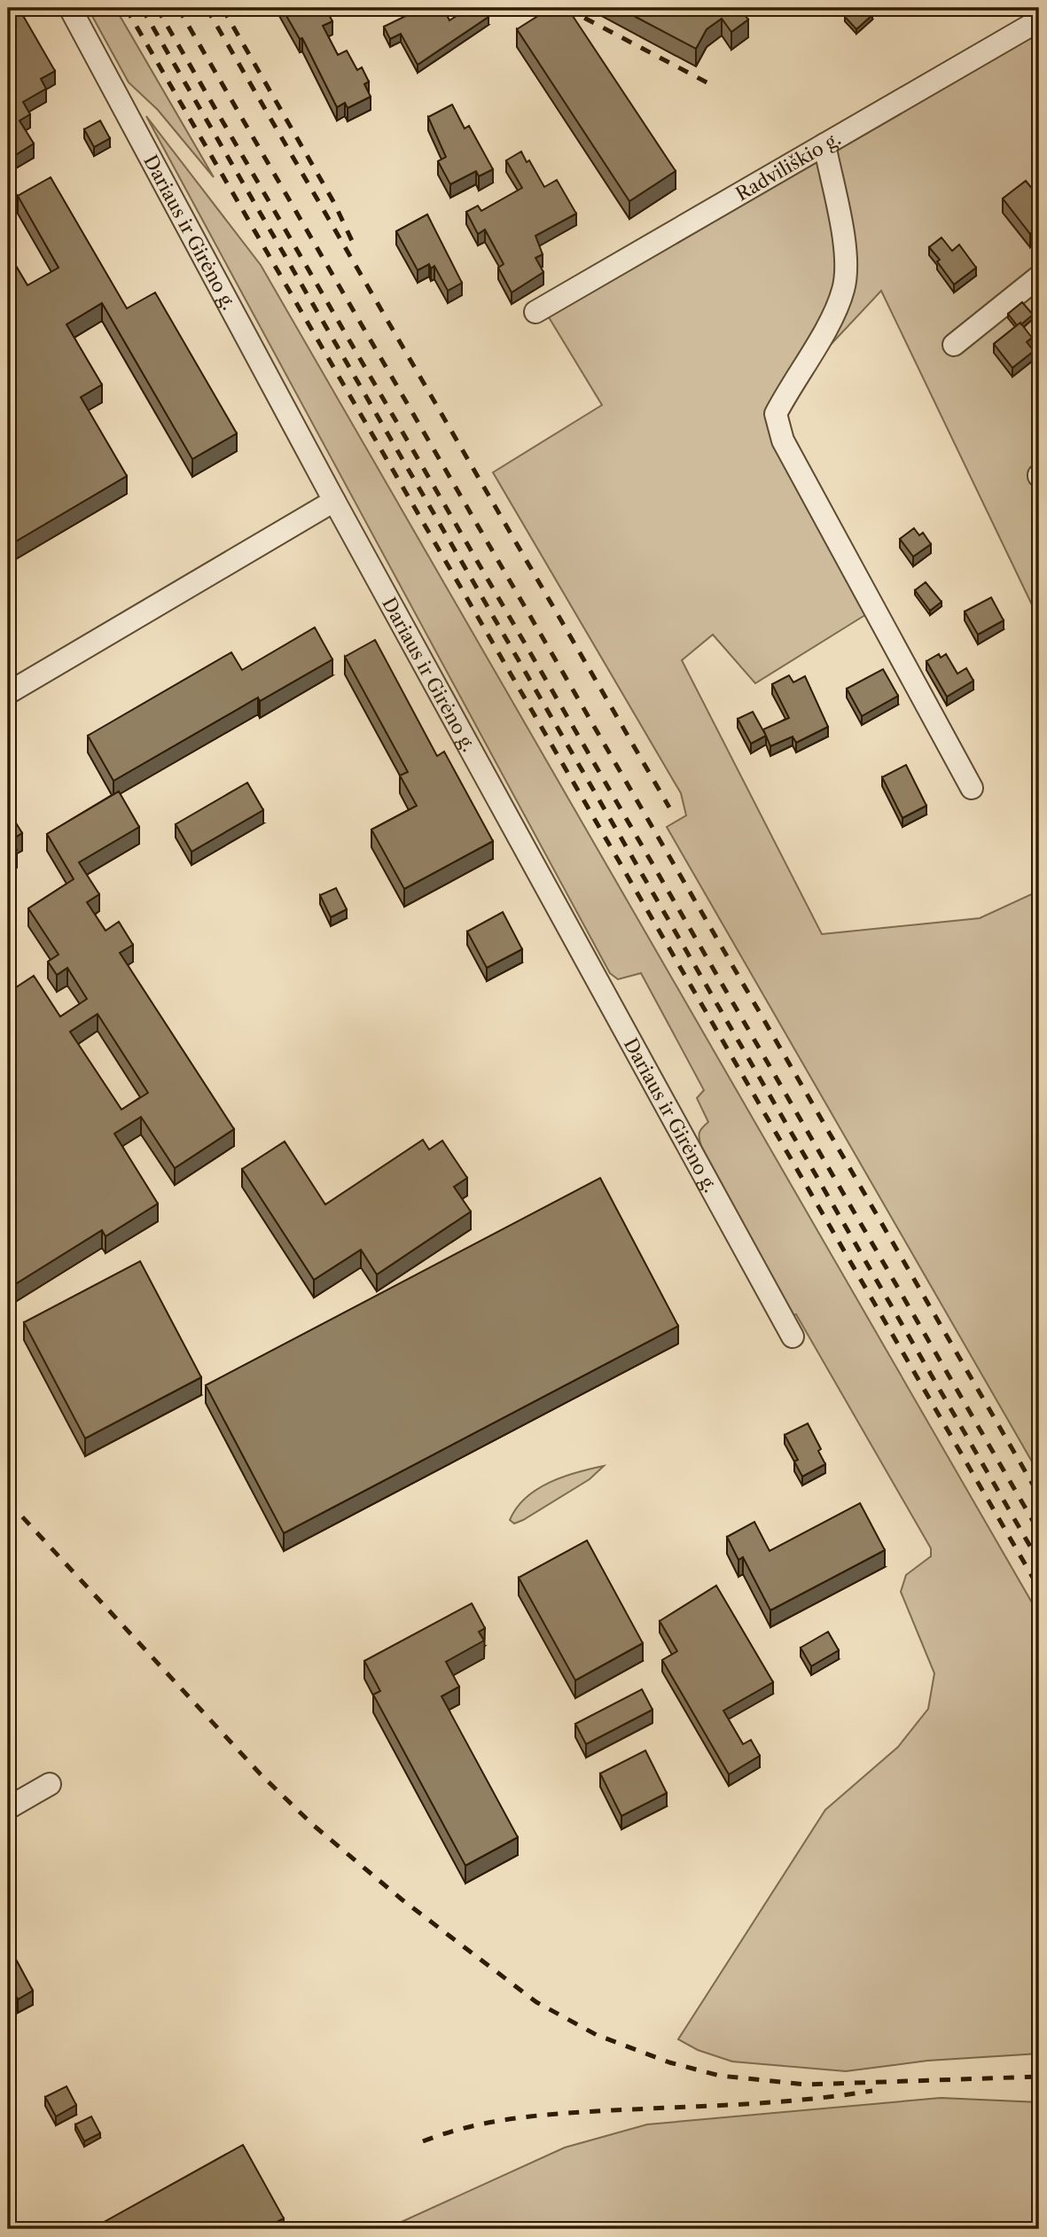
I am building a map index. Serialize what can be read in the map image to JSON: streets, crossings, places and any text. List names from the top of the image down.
{
  "streets": {
    "street": ["Radviliškio g.", "Dariaus ir Girėno g."]
  }
}
